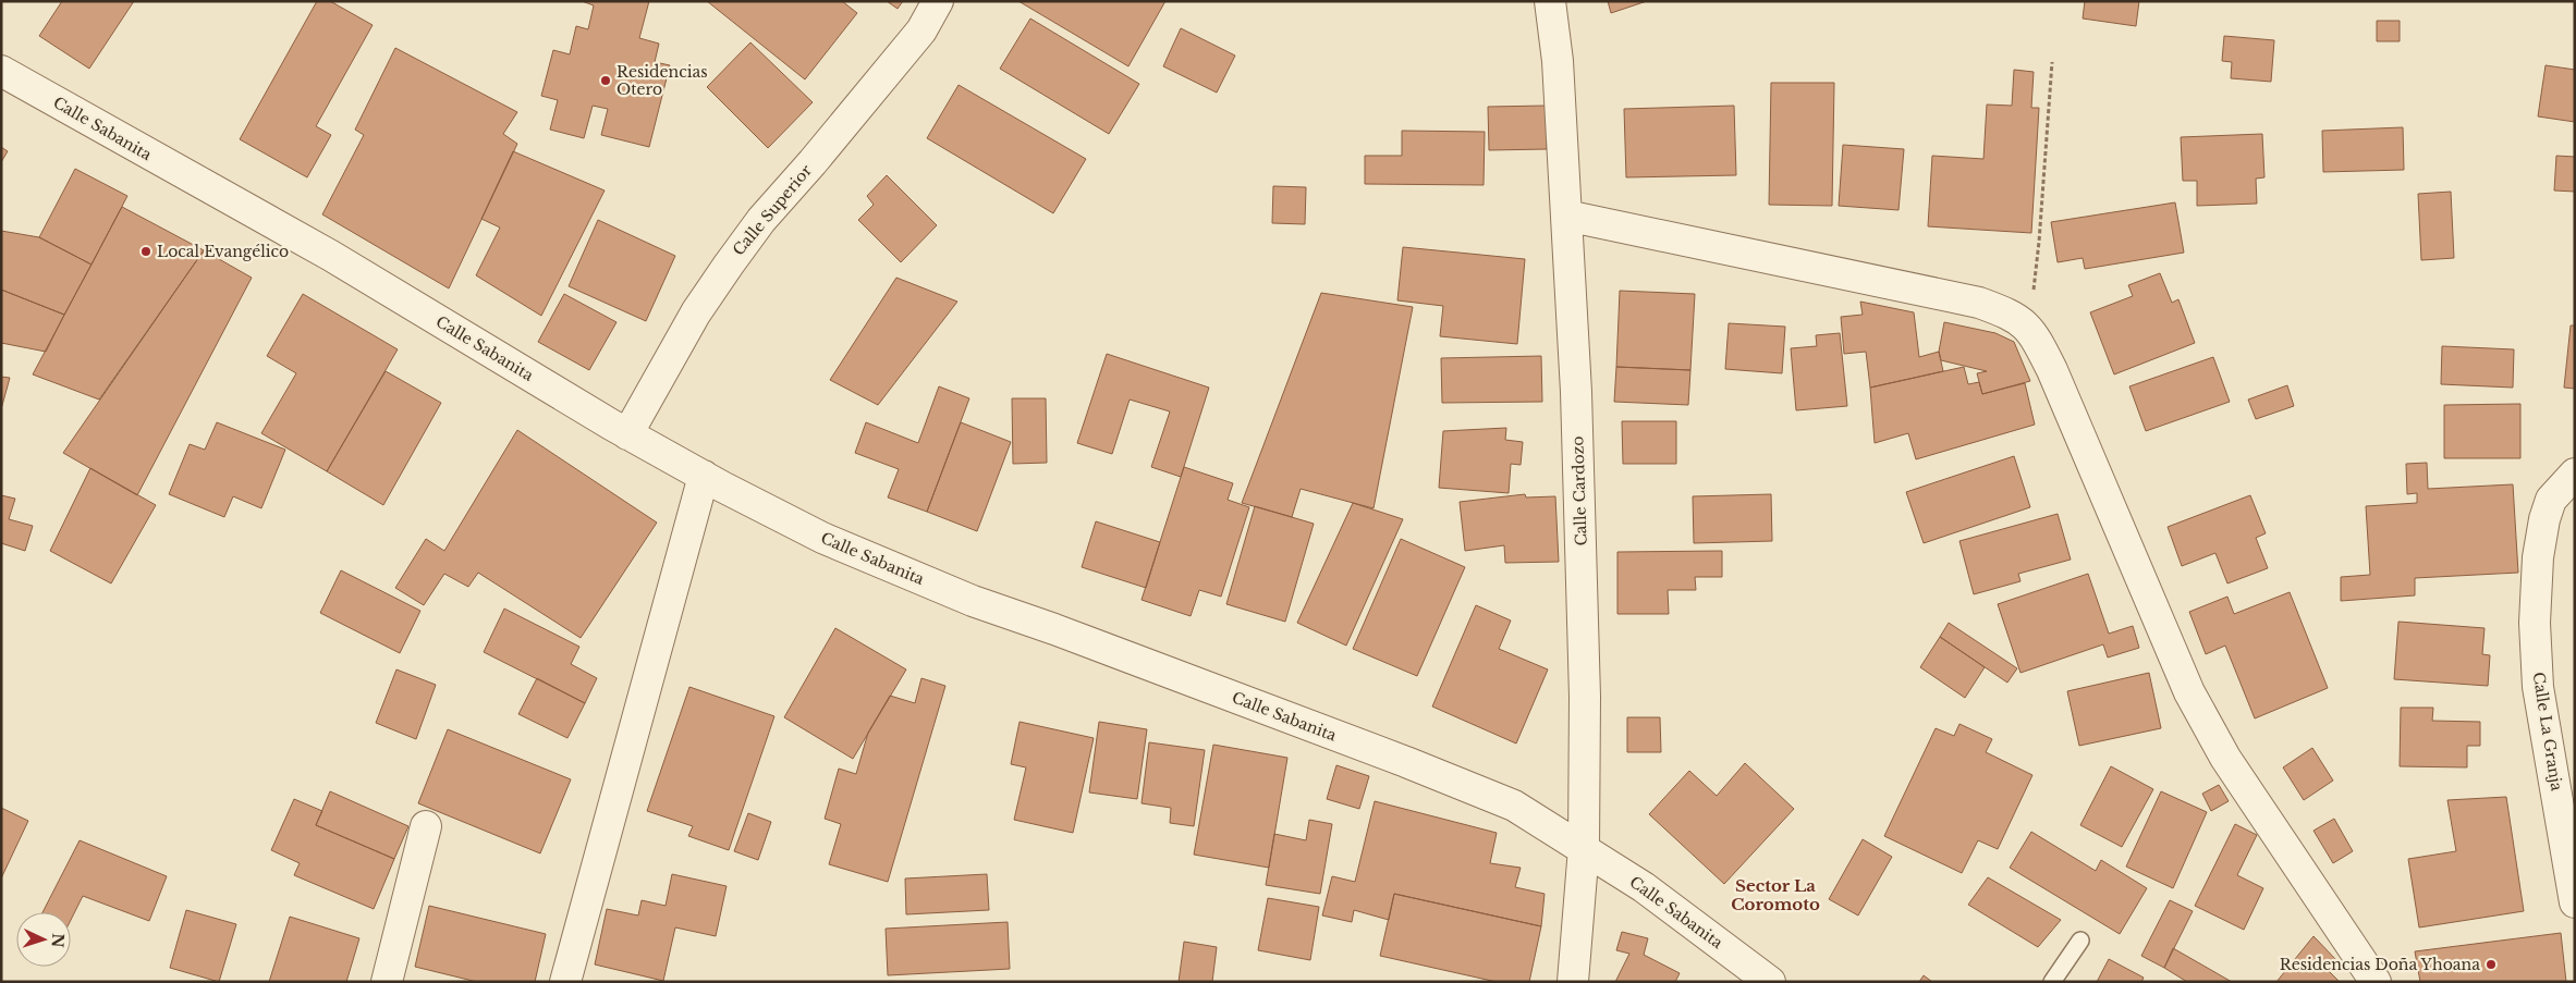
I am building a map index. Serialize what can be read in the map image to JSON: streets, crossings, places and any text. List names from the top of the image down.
{
  "streets": {
    "street": [
      "Calle Sabanita",
      "Calle Superior",
      "Calle Cardozo",
      "Calle La Granja"
    ]
  },
  "crossings": [
    ["Calle Sabanita", "Calle Superior"],
    ["Calle Sabanita", "Calle Cardozo"]
  ],
  "districts": ["Sector La Coromoto"],
  "places": ["Residencias Otero", "Local Evangélico", "Residencias Doña Yhoana"],
  "north": "right"
}
